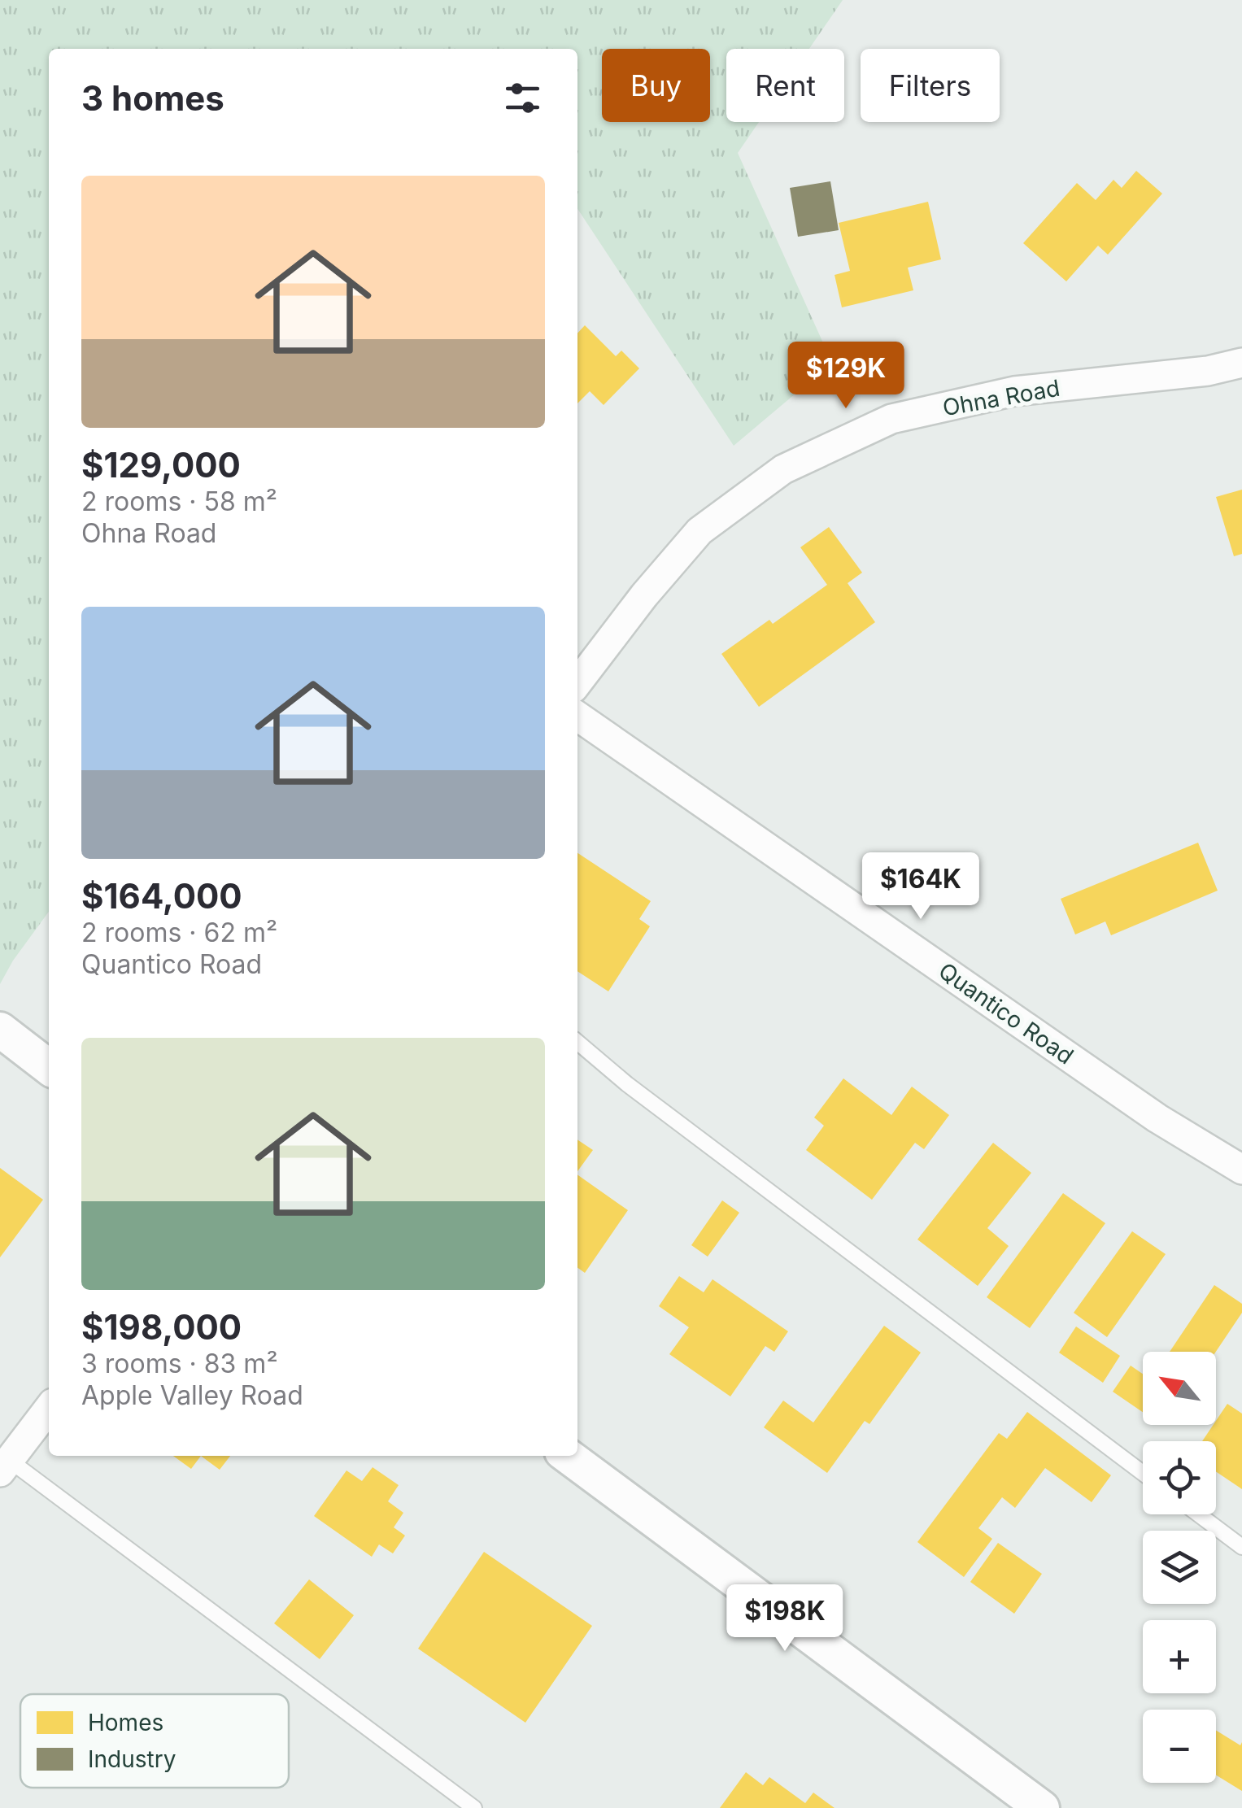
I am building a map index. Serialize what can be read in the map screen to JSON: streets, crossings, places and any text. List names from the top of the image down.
{
  "streets": {
    "street": ["Ohna Road", "Quantico Road"]
  },
  "legend": ["Homes", "Industry"],
  "north": "top left",
  "page": {
    "chip": ["Buy", "Rent", "Filters"],
    "heading": "3 homes",
    "list": [
      {
        "name": "$129,000",
        "note": "2 rooms · 58 m² · Ohna Road"
      },
      {
        "name": "$164,000",
        "note": "2 rooms · 62 m² · Quantico Road"
      },
      {
        "name": "$198,000",
        "note": "3 rooms · 83 m² · Apple Valley Road"
      }
    ],
    "price": ["$129K", "$164K", "$198K"],
    "map_buttons": ["+", "−"]
  }
}
